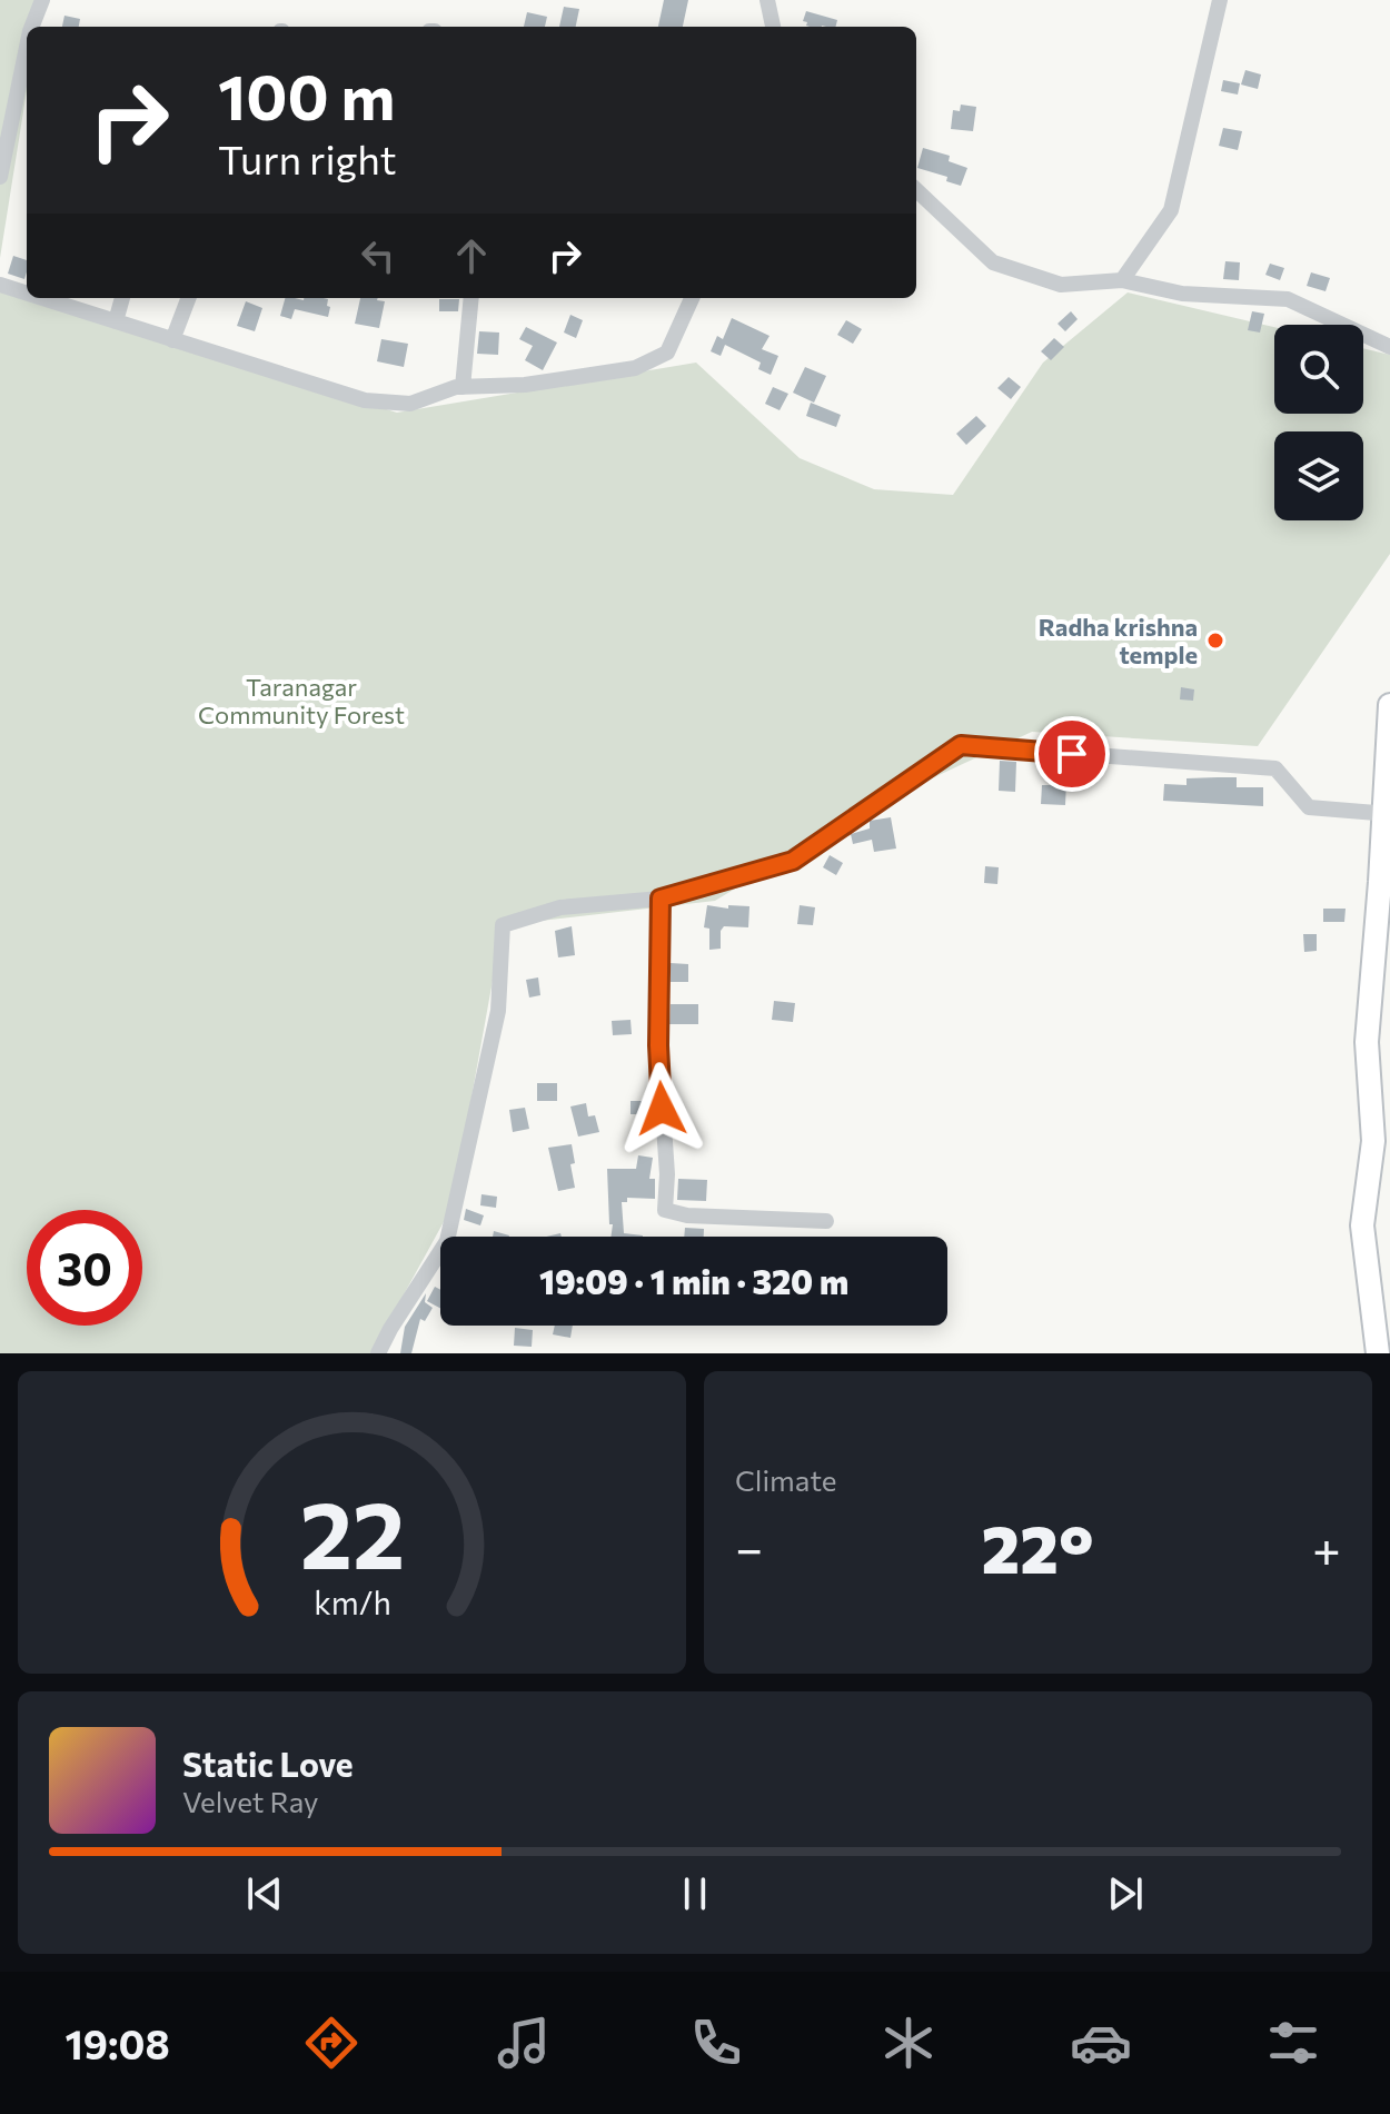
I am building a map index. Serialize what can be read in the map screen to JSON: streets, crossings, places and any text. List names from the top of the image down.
{
  "parks": ["Taranagar Community Forest"],
  "places": ["Radha krishna temple"],
  "page": {
    "turn": ["100 m", "Turn right"],
    "limit": "30",
    "trip": "19:09 · 1 min · 320 m",
    "tile": "Climate",
    "heat": ["−", "22°", "+"],
    "song": ["Static Love", "Velvet Ray"],
    "tabs": "19:08",
    "gauge": ["22", "km/h"]
  }
}
